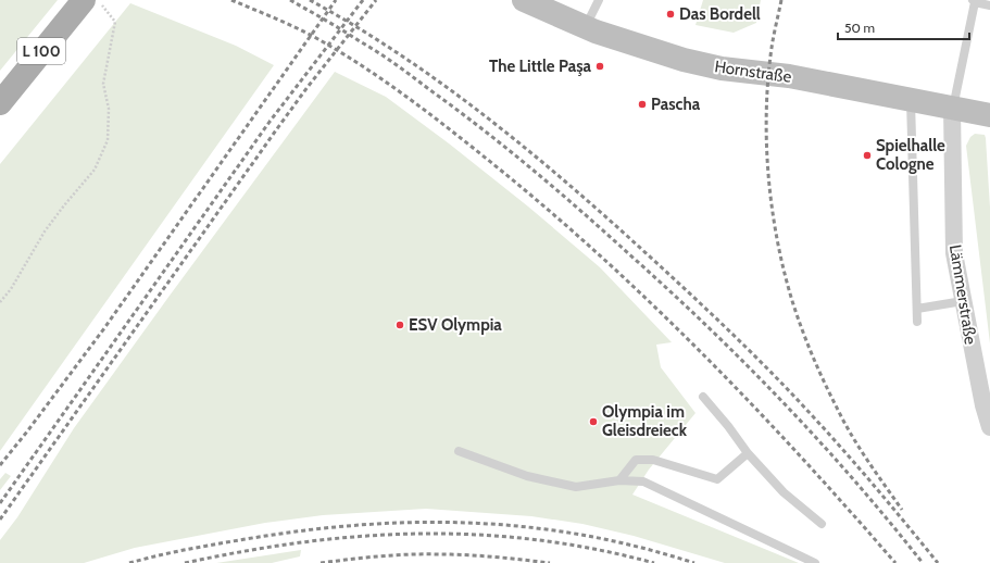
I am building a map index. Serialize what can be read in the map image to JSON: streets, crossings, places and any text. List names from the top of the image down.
{
  "streets": {
    "main road": ["L 100"],
    "street": ["Hornstraße", "Lämmerstraße"]
  },
  "crossings": [
    ["Hornstraße", "Lämmerstraße"]
  ],
  "places": [
    "Das Bordell",
    "The Little Paşa",
    "Pascha",
    "Spielhalle Cologne",
    "ESV Olympia",
    "Olympia im Gleisdreieck"
  ],
  "scale_bar": "50 m"
}
